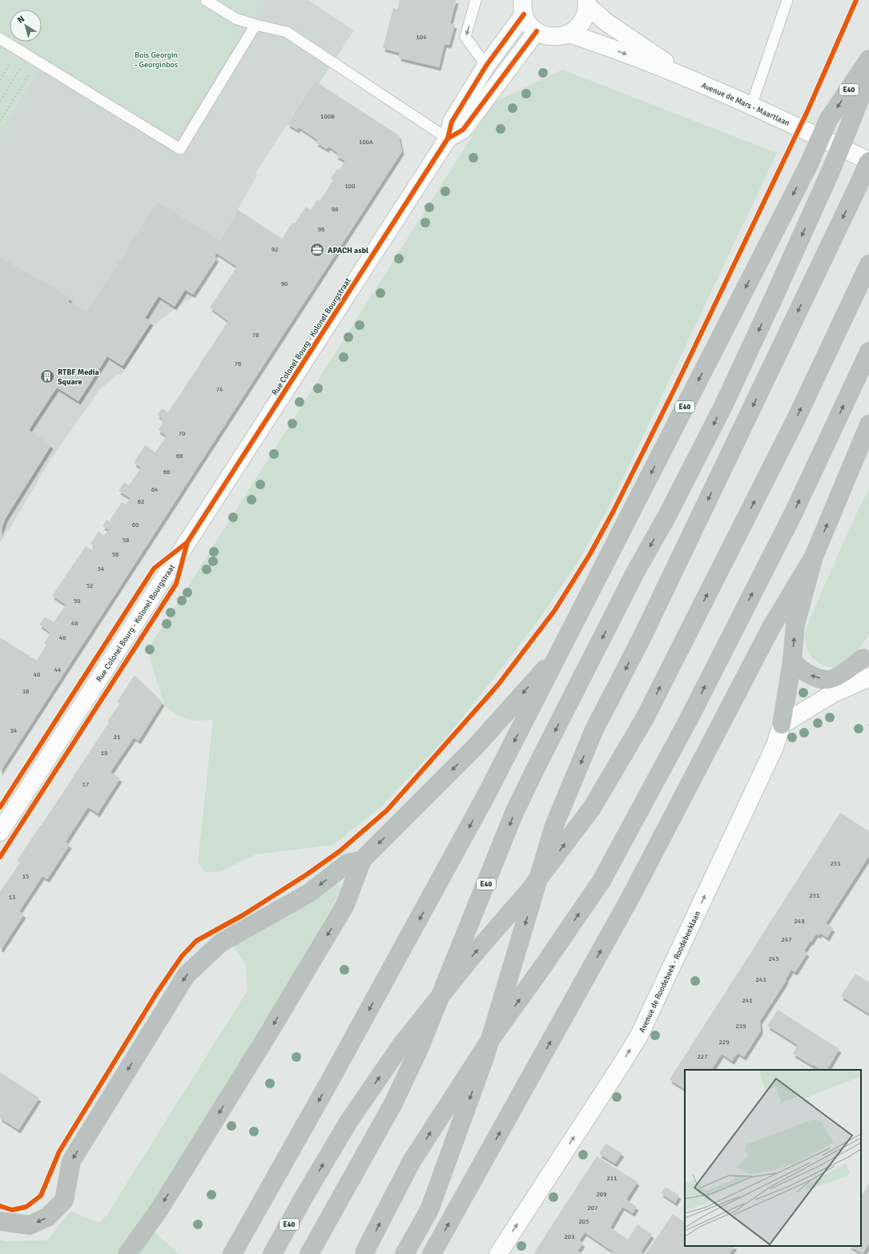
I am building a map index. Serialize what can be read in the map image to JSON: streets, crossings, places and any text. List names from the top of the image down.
{
  "streets": {
    "highway": ["E40"],
    "street": ["Avenue de Mars - Maartlaan", "Rue Colonel Bourg - Kolonel Bourgstraat", "Avenue de Roodebeek - Roodebeeklaan"]
  },
  "crossings": [
    ["Avenue de Mars - Maartlaan", "Rue Colonel Bourg - Kolonel Bourgstraat"]
  ],
  "one_way": ["Avenue de Roodebeek - Roodebeeklaan"],
  "parks": ["Bois Georgin - Georginbos"],
  "places": {
    "office": ["APACH asbl"],
    "building": ["RTBF Media Square"]
  },
  "house_numbers": [
    "104",
    "100B",
    "100A",
    "100",
    "98",
    "96",
    "92",
    "90",
    "78",
    "76",
    "74",
    "70",
    "68",
    "66",
    "64",
    "62",
    "60",
    "58",
    "56",
    "54",
    "52",
    "50",
    "48",
    "46",
    "44",
    "40",
    "38",
    "34",
    "21",
    "19",
    "17",
    "253",
    "15",
    "251",
    "13",
    "249",
    "247",
    "245",
    "243",
    "241",
    "239",
    "229",
    "227",
    "211",
    "209",
    "207",
    "205",
    "203"
  ],
  "north": "top left"
}
